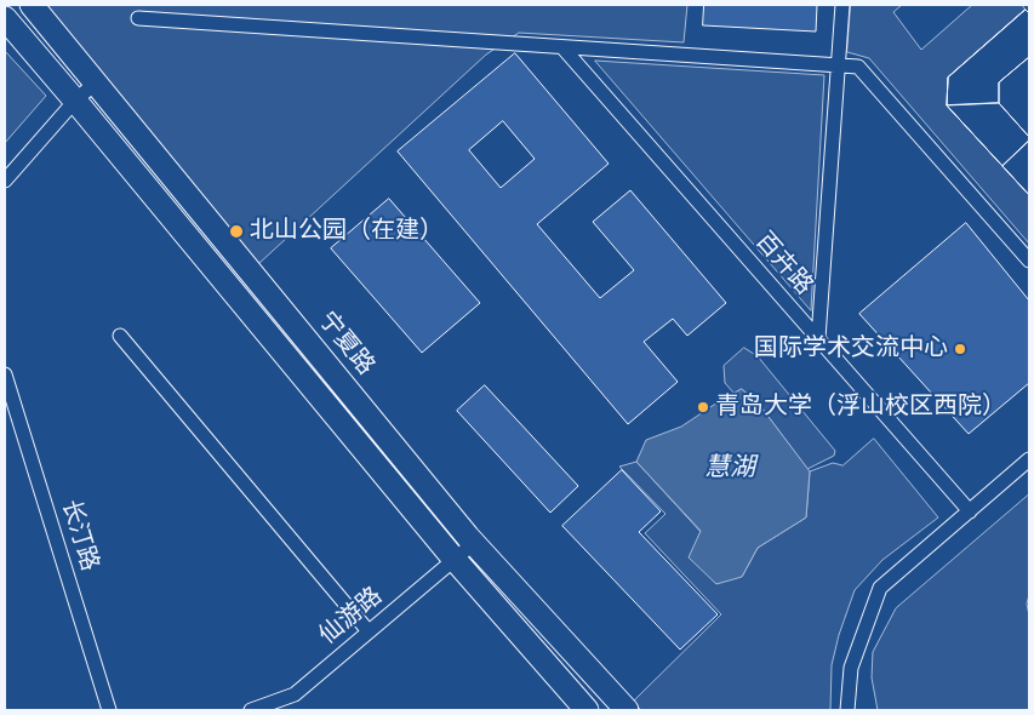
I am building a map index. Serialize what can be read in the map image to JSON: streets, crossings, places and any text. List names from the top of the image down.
{
  "streets": {
    "main road": ["宁夏路"],
    "street": ["百卉路", "长汀路", "仙游路"]
  },
  "crossings": [
    ["宁夏路", "仙游路"]
  ],
  "water": ["慧湖"],
  "places": ["北山公园（在建）", "国际学术交流中心", "青岛大学（浮山校区西院）"]
}
